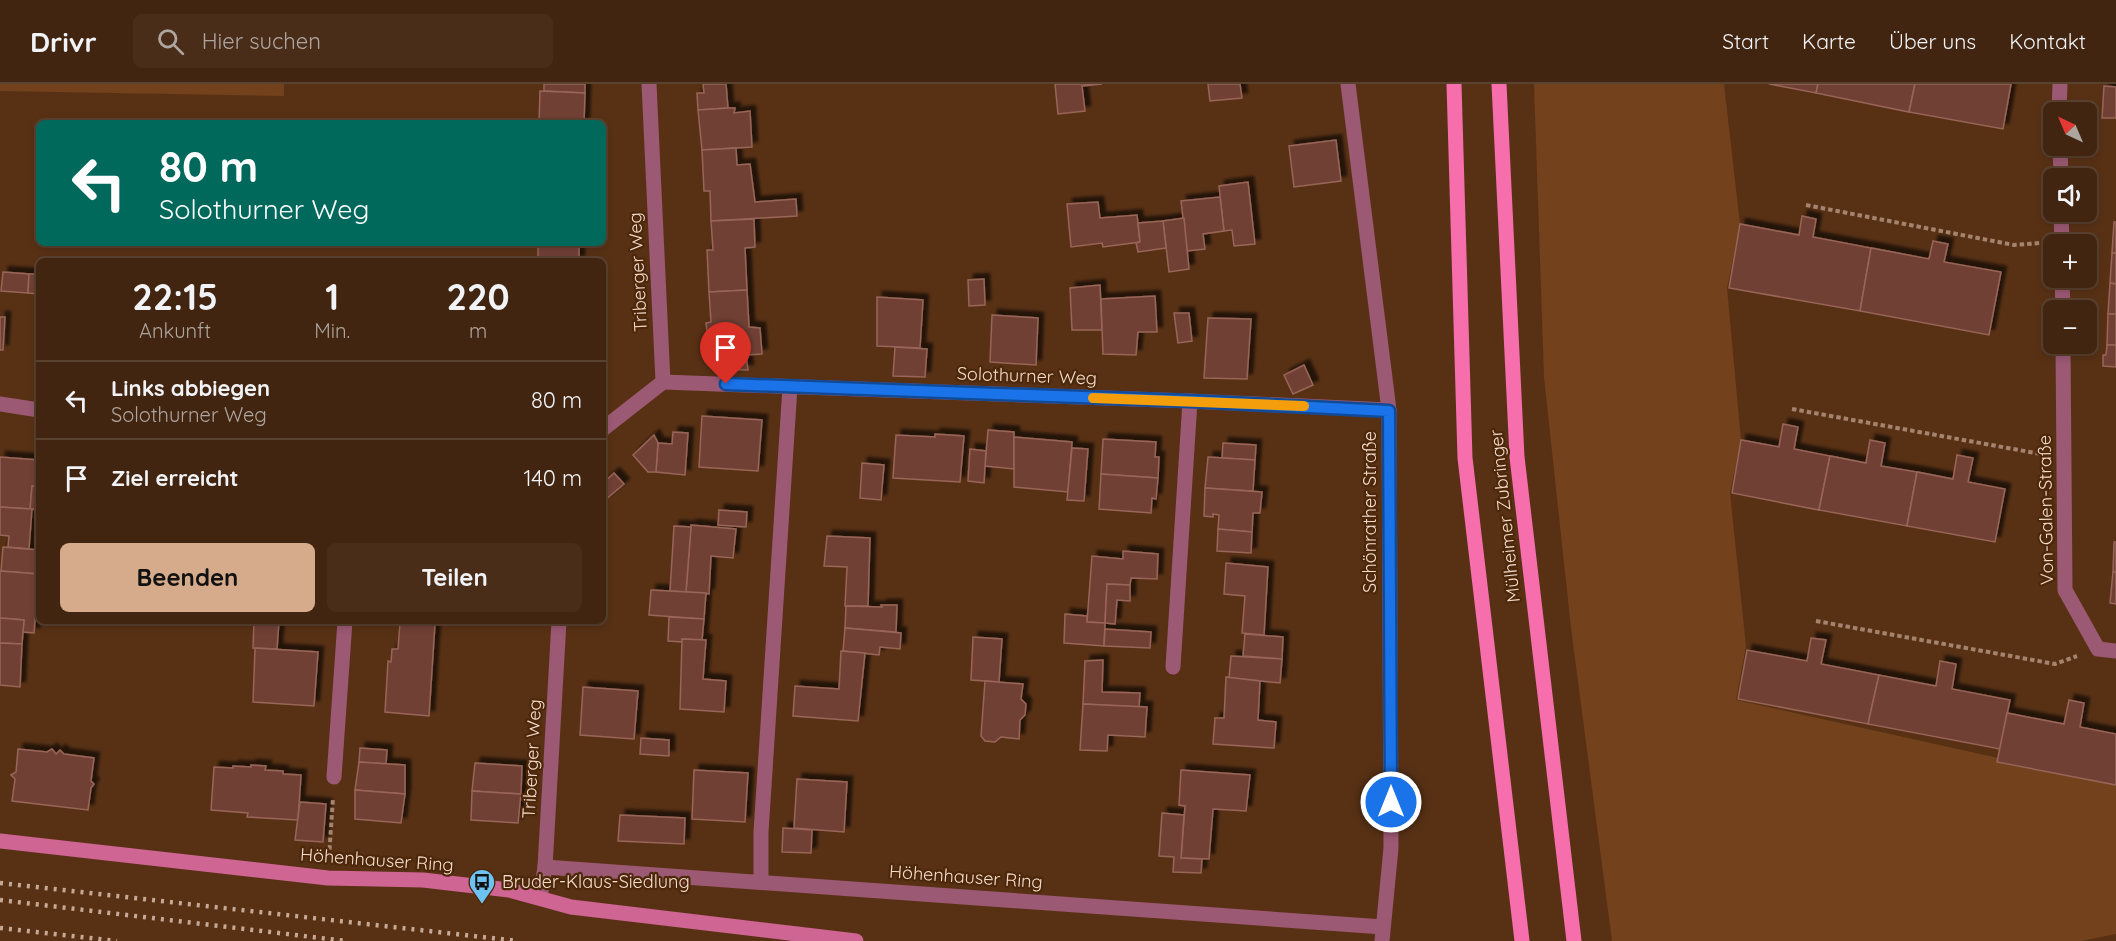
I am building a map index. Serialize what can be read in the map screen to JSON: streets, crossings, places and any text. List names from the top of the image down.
{
  "streets": {
    "main road": ["Mülheimer Zubringer"],
    "street": [
      "Triberger Weg",
      "Solothurner Weg",
      "Von-Galen-Straße",
      "Schönrather Straße",
      "Höhenhauser Ring"
    ]
  },
  "crossings": [
    ["Triberger Weg", "Solothurner Weg"],
    ["Triberger Weg", "Höhenhauser Ring"],
    ["Solothurner Weg", "Schönrather Straße"],
    ["Schönrather Straße", "Höhenhauser Ring"]
  ],
  "places": {
    "bus stop": ["Bruder-Klaus-Siedlung"]
  },
  "north": "top left",
  "page": {
    "header": "Drivr",
    "search": "Hier suchen",
    "nav": [
      "Start",
      "Karte",
      "Über uns",
      "Kontakt"
    ],
    "map_buttons": ["+", "−"],
    "turn": ["80 m", "Solothurner Weg"],
    "eta": [
      "22:15",
      "Ankunft",
      "1",
      "Min.",
      "220",
      "m"
    ],
    "list": [
      {
        "name": "Links abbiegen",
        "note": "Solothurner Weg",
        "value": "80 m"
      },
      {
        "name": "Ziel erreicht",
        "value": "140 m"
      }
    ],
    "buttons": ["Beenden", "Teilen"]
  }
}
